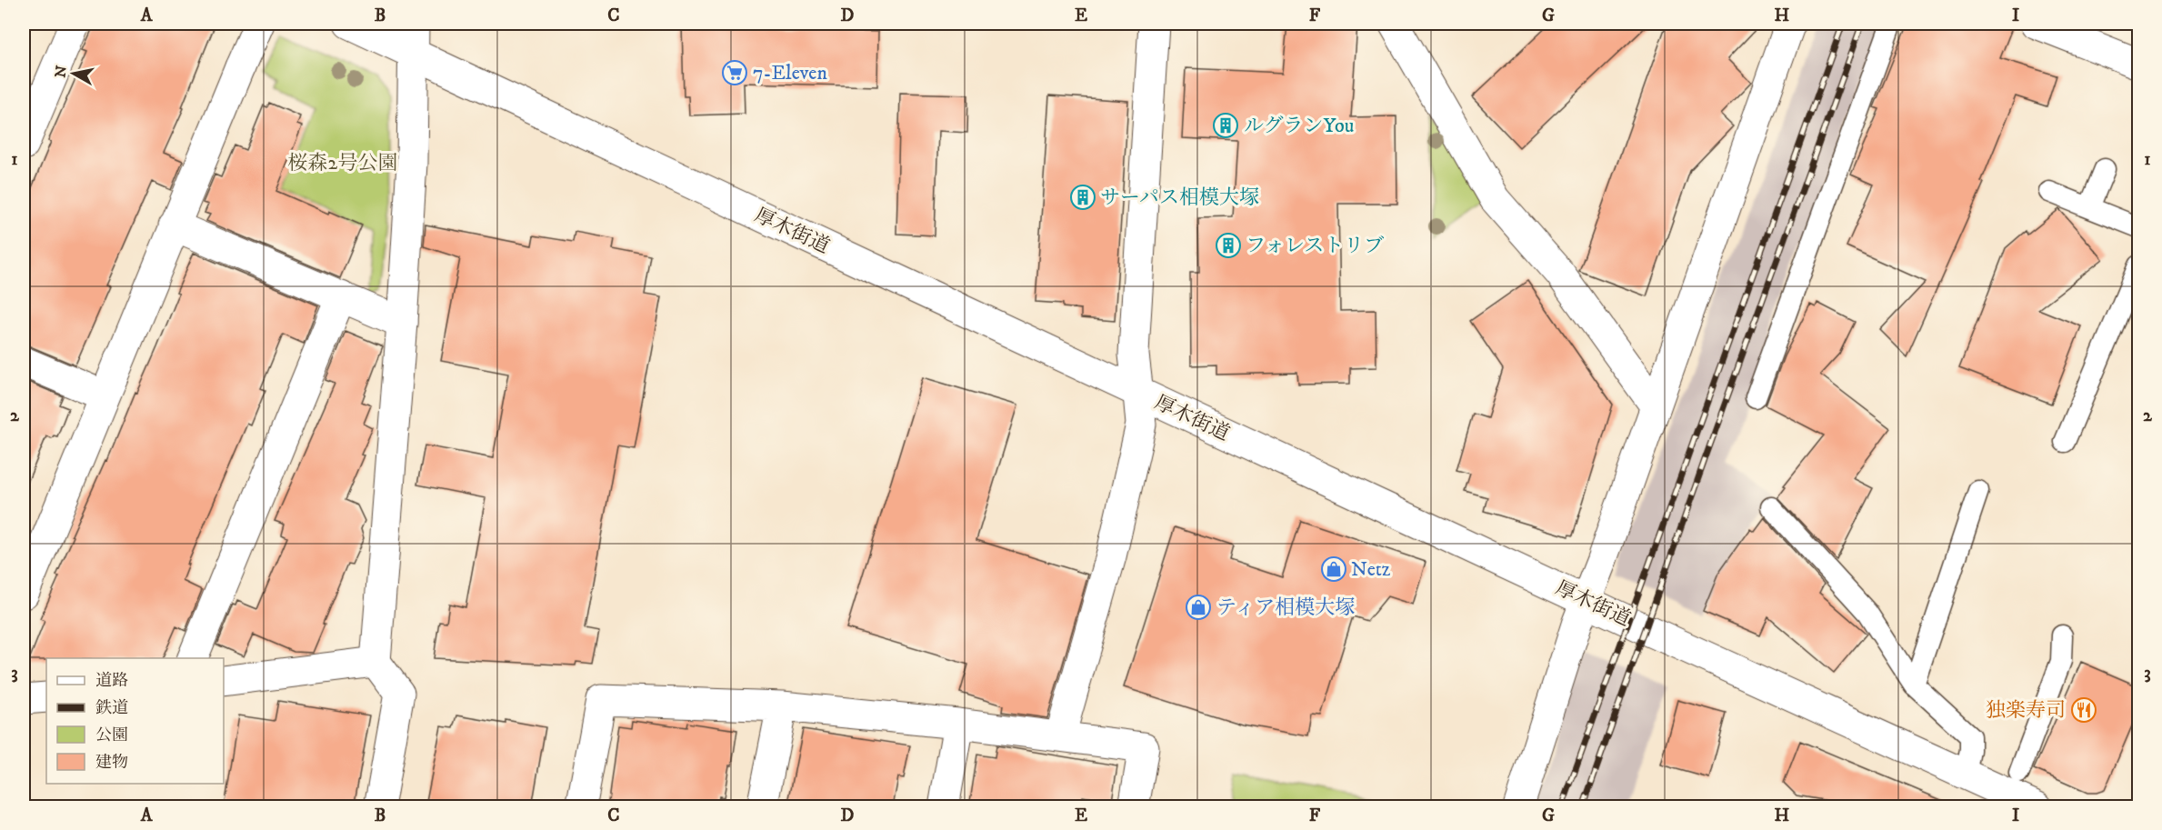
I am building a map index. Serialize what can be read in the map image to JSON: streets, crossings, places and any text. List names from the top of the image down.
{
  "streets": {
    "street": ["厚木街道"]
  },
  "parks": ["桜森2号公園"],
  "places": {
    "supermarket": ["7-Eleven"],
    "building": ["ルグランYou", "サーパス相模大塚", "フォレストリブ"],
    "shop": ["Netz", "ティア相模大塚"],
    "restaurant": ["独楽寿司"]
  },
  "legend": [
    "道路",
    "鉄道",
    "公園",
    "建物"
  ],
  "north": "left",
  "grid": {
    "columns": [
      "A",
      "B",
      "C",
      "D",
      "E",
      "F",
      "G",
      "H",
      "I"
    ],
    "rows": ["1", "2", "3"]
  }
}
